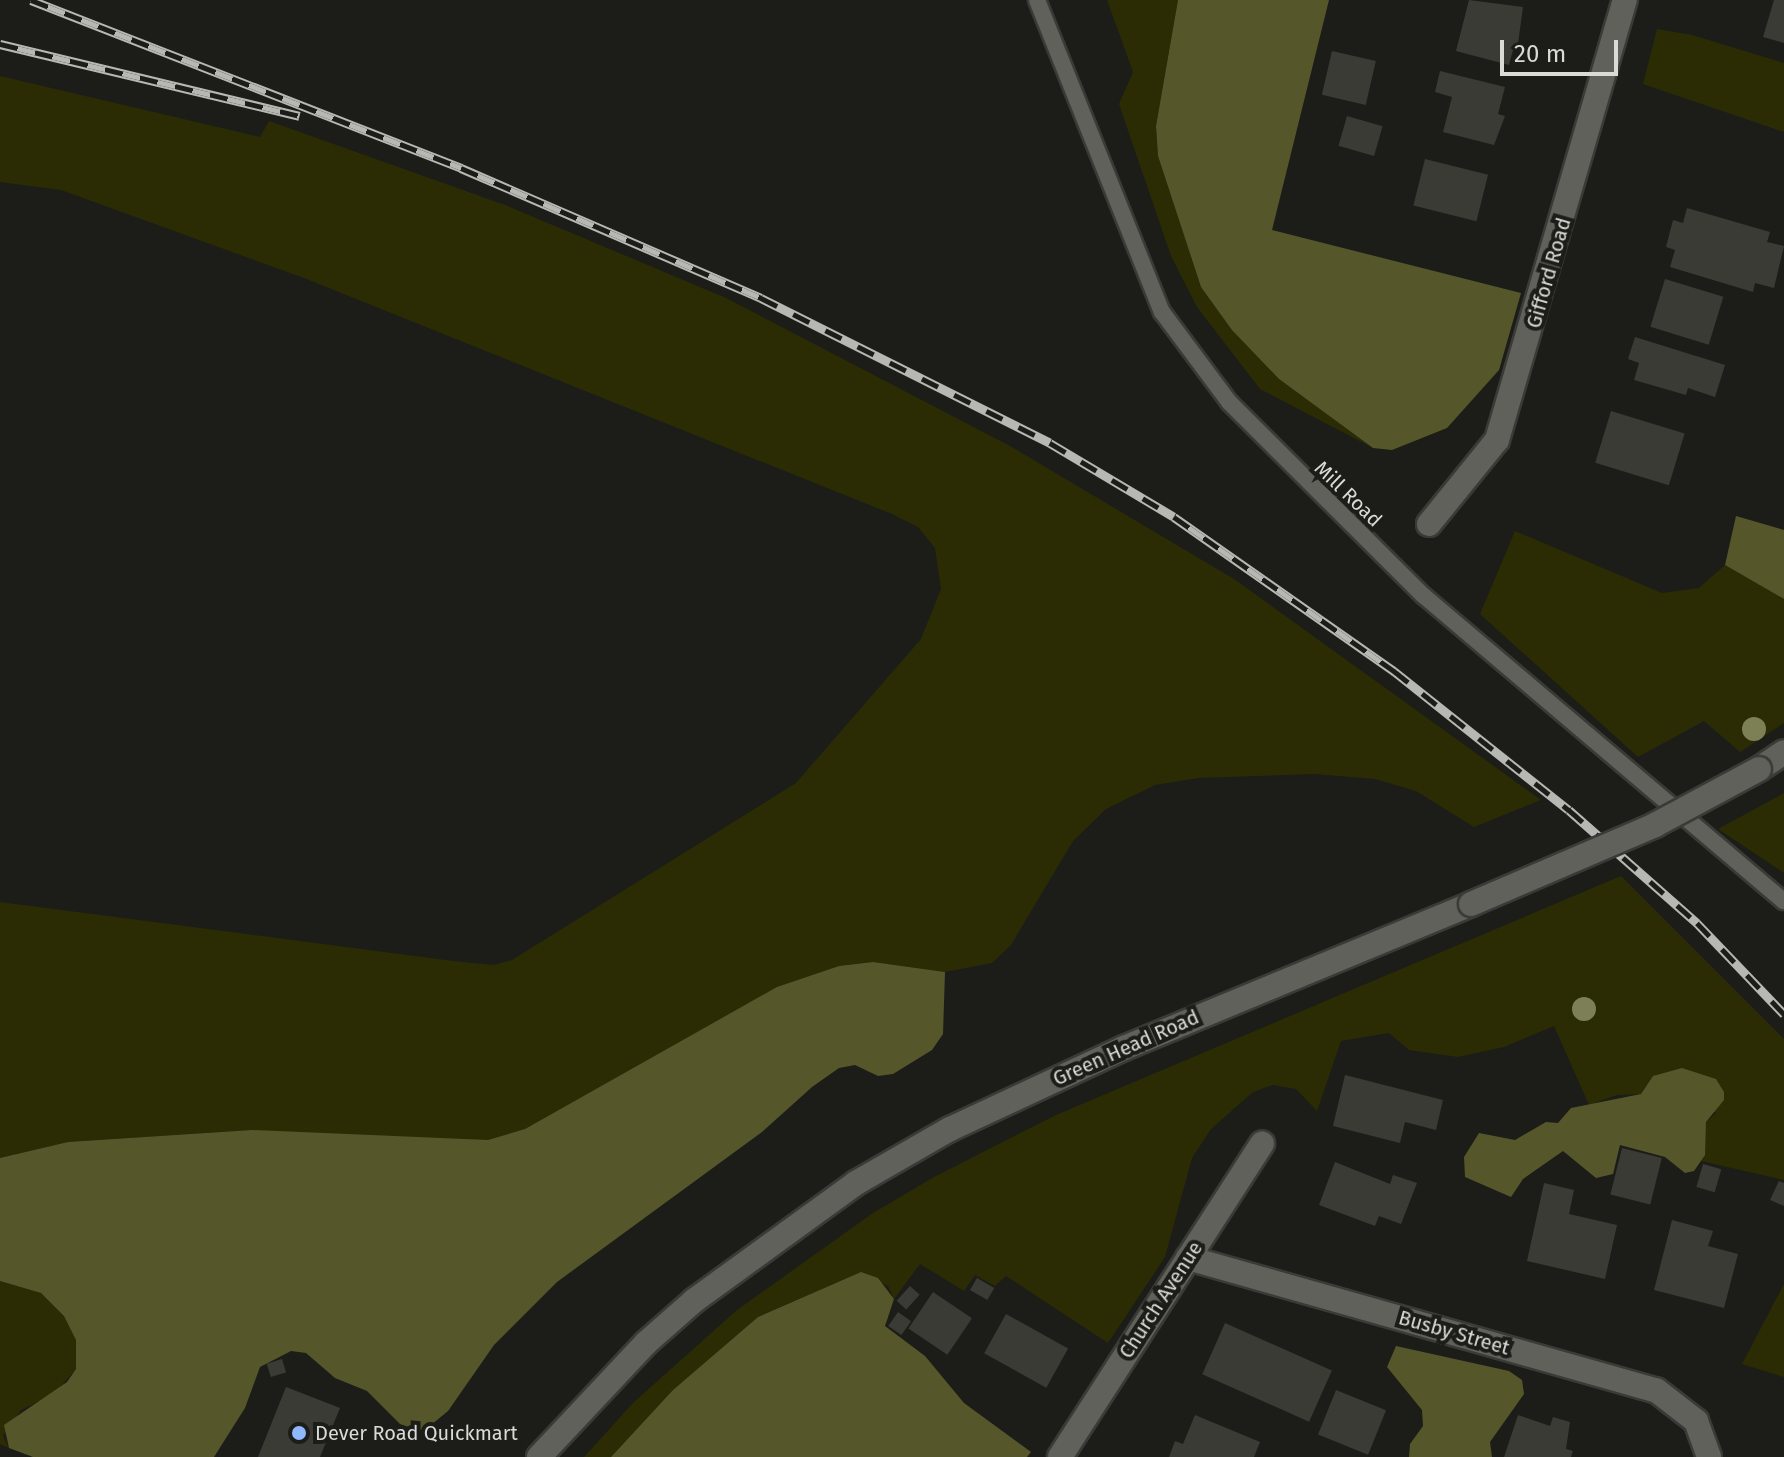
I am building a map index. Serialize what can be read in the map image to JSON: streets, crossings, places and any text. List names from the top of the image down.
{
  "streets": {
    "street": [
      "Gifford Road",
      "Green Head Road",
      "Church Avenue",
      "Busby Street"
    ],
    "lane": ["Mill Road"]
  },
  "crossings": [
    ["Church Avenue", "Busby Street"]
  ],
  "places": ["Dever Road Quickmart"],
  "scale_bar": "20 m"
}
